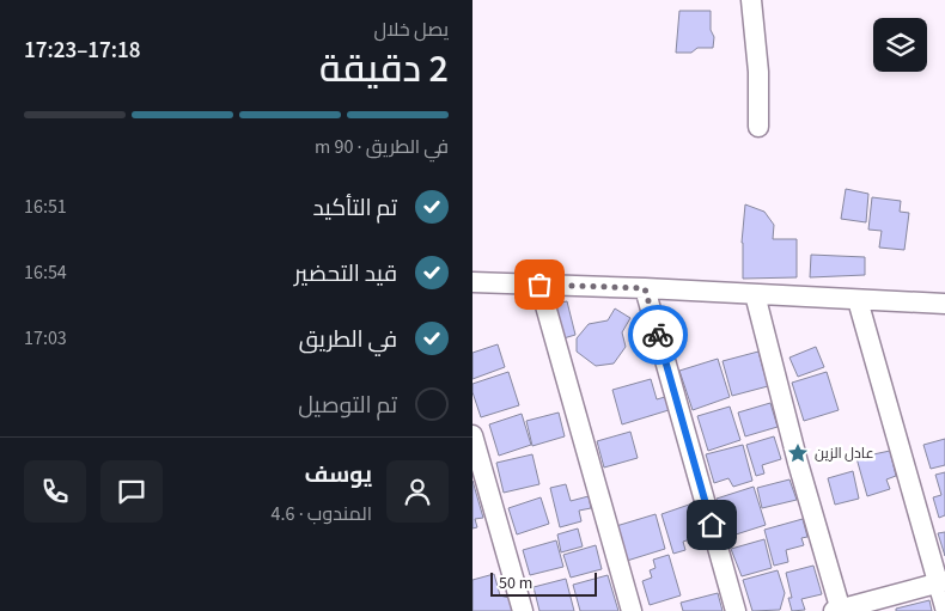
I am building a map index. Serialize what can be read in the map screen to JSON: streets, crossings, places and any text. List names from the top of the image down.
{
  "places": {
    "place": ["عادل الزين"]
  },
  "scale_bar": "50 m",
  "page": {
    "heading": ["2 دقيقة", "يصل خلال", "17:18–17:23"],
    "panel": ["يوسف", "المندوب · 4.6"],
    "bar": "في الطريق · 90 m",
    "list": [
      ["تم التأكيد", "16:51"],
      ["قيد التحضير", "16:54"],
      ["في الطريق", "17:03"],
      "تم التوصيل"
    ],
    "scale": "50 m"
  }
}
